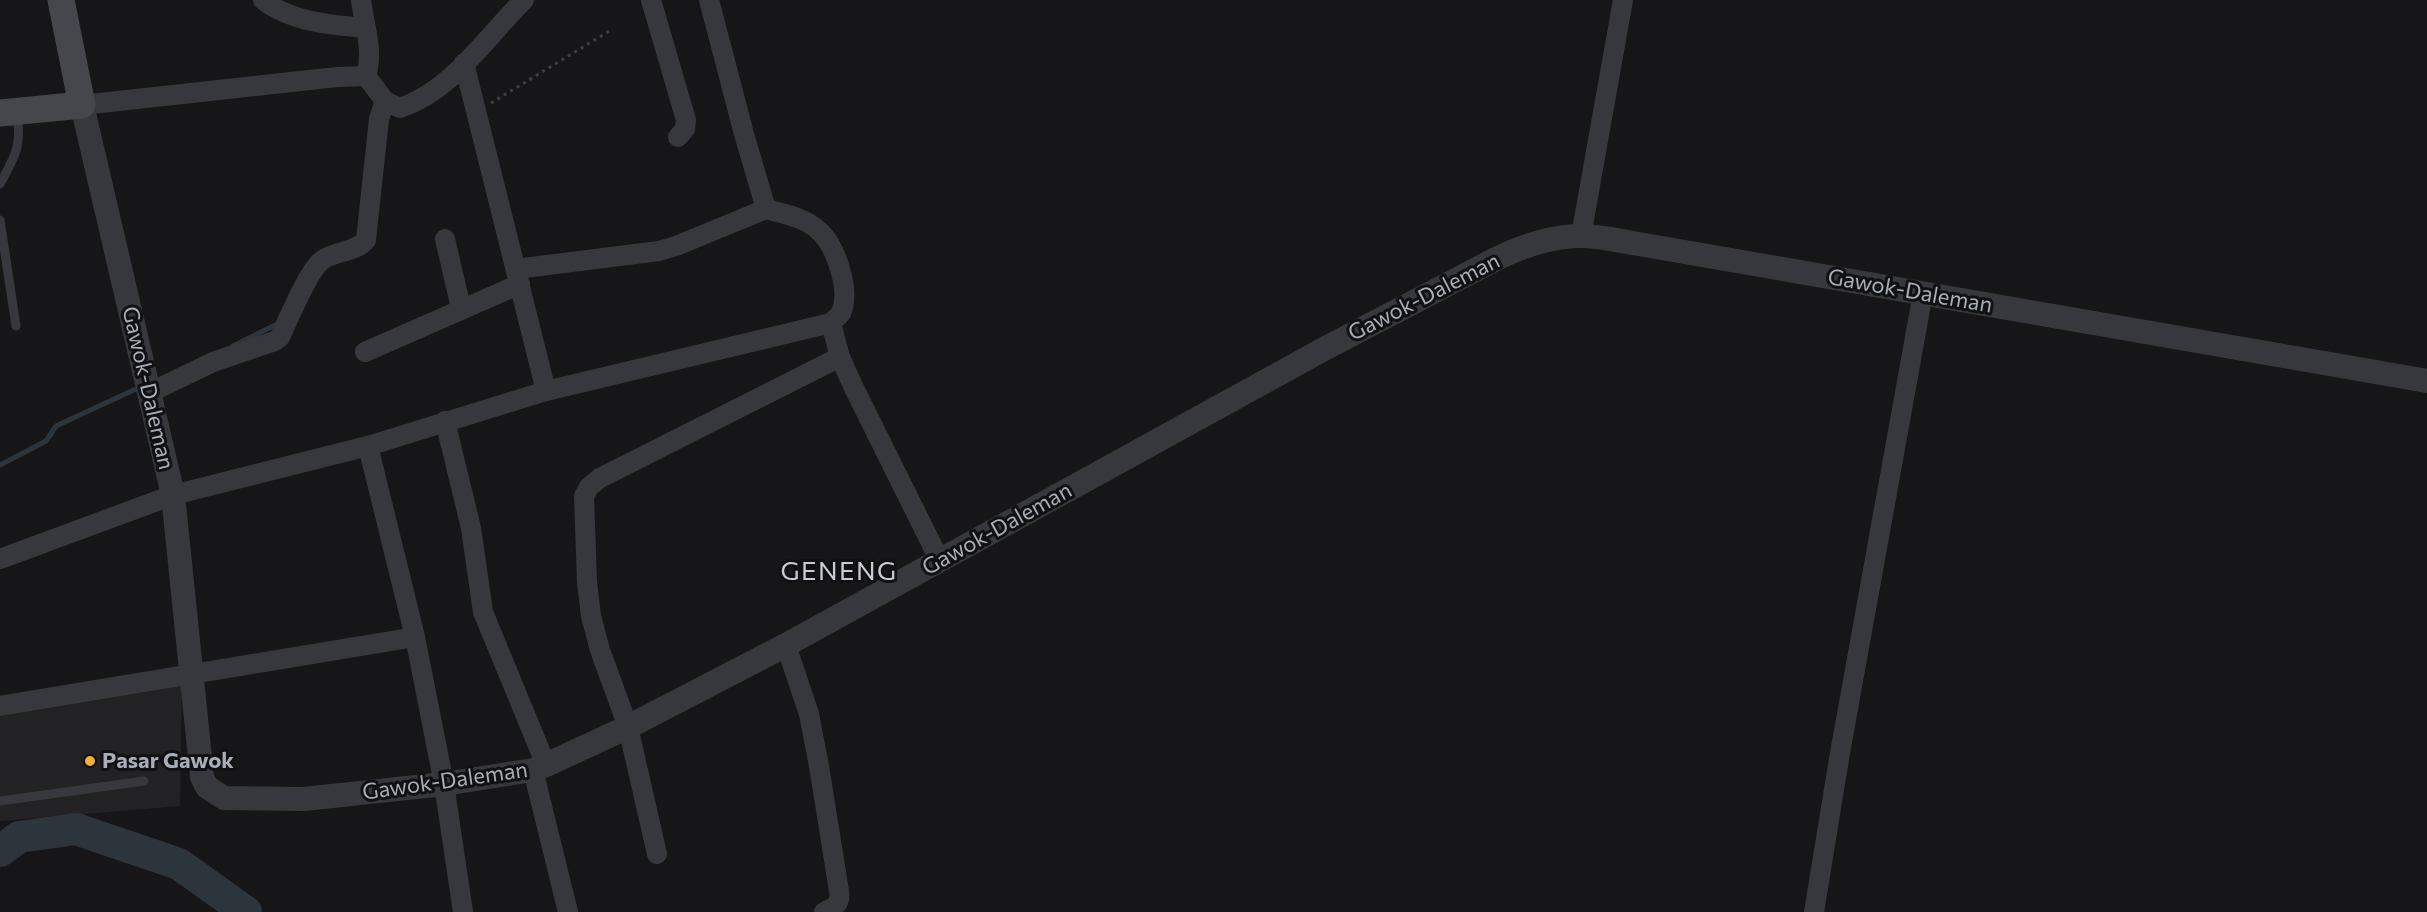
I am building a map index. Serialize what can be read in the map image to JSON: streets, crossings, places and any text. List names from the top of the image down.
{
  "streets": {
    "street": ["Gawok-Daleman"]
  },
  "districts": ["GENENG"],
  "places": ["Pasar Gawok"]
}
